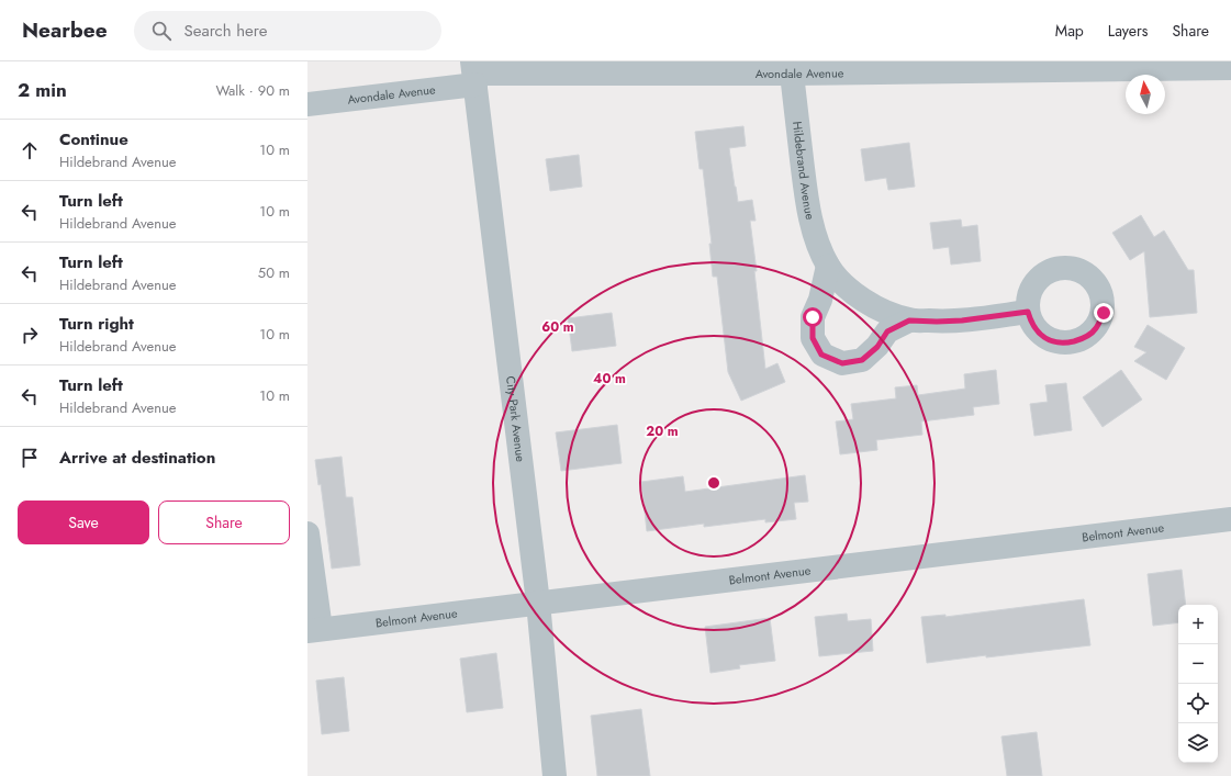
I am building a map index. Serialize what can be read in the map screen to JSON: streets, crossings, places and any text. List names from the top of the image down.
{
  "streets": {
    "street": [
      "Avondale Avenue",
      "Hildebrand Avenue",
      "City Park Avenue",
      "Belmont Avenue"
    ]
  },
  "crossings": [
    ["Avondale Avenue", "Hildebrand Avenue"],
    ["Avondale Avenue", "City Park Avenue"],
    ["City Park Avenue", "Belmont Avenue"]
  ],
  "north": "top",
  "page": {
    "header": "Nearbee",
    "search": "Search here",
    "nav": ["Map", "Layers", "Share"],
    "heading": ["2 min", "Walk · 90 m"],
    "list": [
      ["Continue", "Hildebrand Avenue", "10 m"],
      ["Turn left", "Hildebrand Avenue", "10 m"],
      ["Turn left", "Hildebrand Avenue", "50 m"],
      ["Turn right", "Hildebrand Avenue", "10 m"],
      ["Turn left", "Hildebrand Avenue", "10 m"],
      "Arrive at destination"
    ],
    "buttons": ["Save", "Share"],
    "map_buttons": ["+", "−"]
  },
  "rings": ["60 m", "40 m", "20 m"]
}
